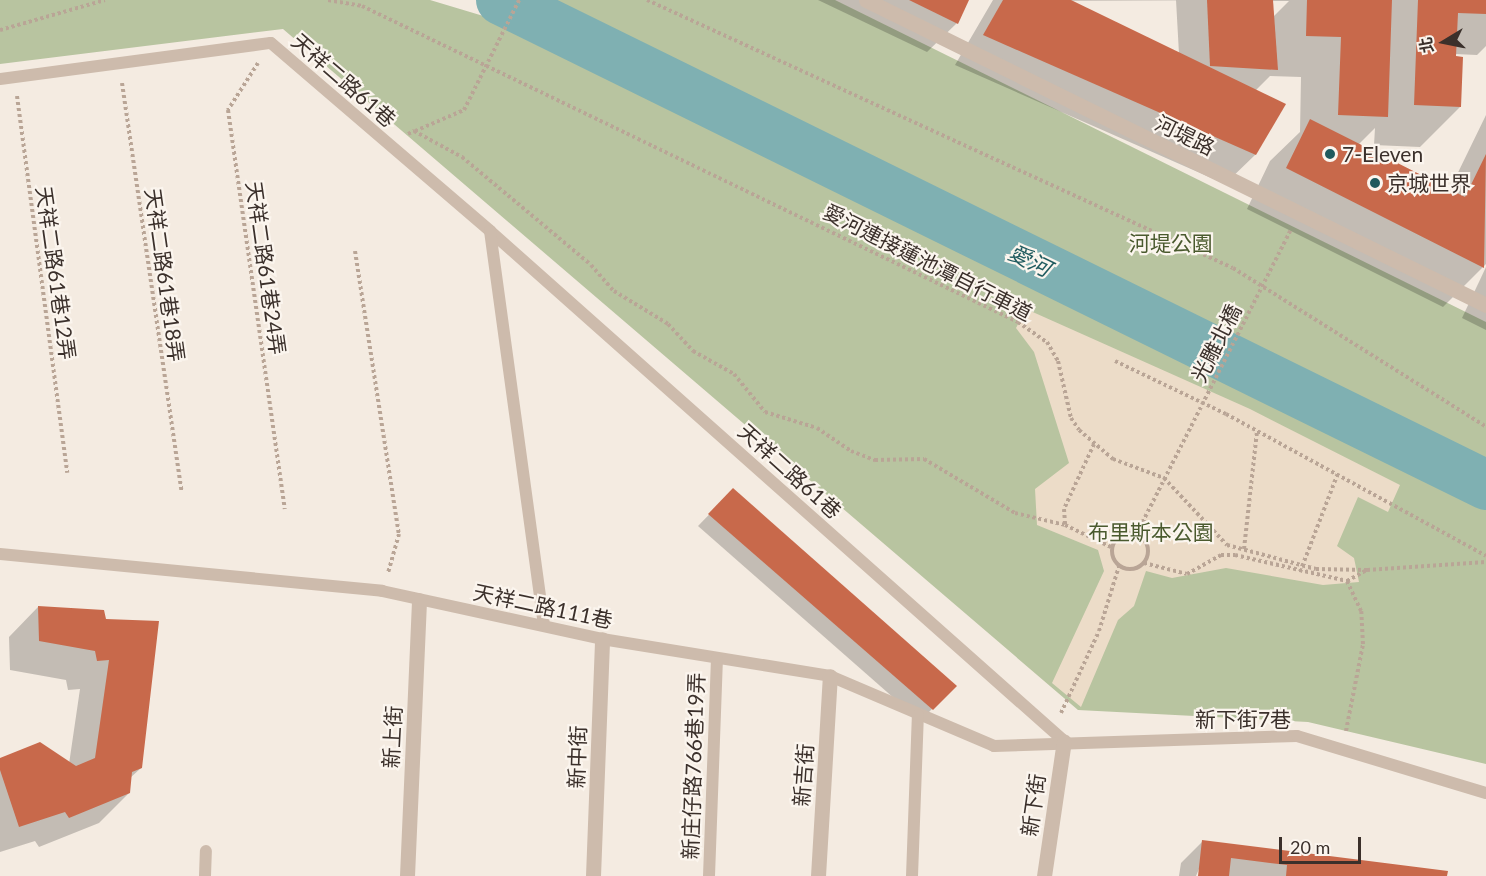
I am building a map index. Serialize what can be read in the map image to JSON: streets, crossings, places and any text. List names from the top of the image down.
{
  "streets": {
    "street": [
      "河堤路",
      "新上街",
      "新中街",
      "新吉街",
      "新下街"
    ],
    "lane": [
      "天祥二路61巷",
      "天祥二路111巷",
      "新下街7巷",
      "新庄仔路766巷19弄"
    ],
    "path": [
      "愛河連接蓮池潭自行車道",
      "天祥二路61巷24弄",
      "天祥二路61巷12弄",
      "天祥二路61巷18弄",
      "光雕北橋"
    ]
  },
  "crossings": [
    ["天祥二路61巷", "天祥二路61巷24弄"],
    ["天祥二路61巷", "天祥二路61巷12弄"],
    ["天祥二路61巷", "天祥二路61巷18弄"],
    ["天祥二路61巷", "天祥二路111巷"],
    ["天祥二路61巷", "新下街7巷"],
    ["天祥二路61巷", "新下街"],
    ["河堤路", "光雕北橋"],
    ["愛河連接蓮池潭自行車道", "光雕北橋"],
    ["天祥二路111巷", "新下街7巷"],
    ["天祥二路111巷", "新上街"],
    ["天祥二路111巷", "新中街"],
    ["天祥二路111巷", "新庄仔路766巷19弄"],
    ["天祥二路111巷", "新吉街"],
    ["天祥二路111巷", "新下街"],
    ["新下街7巷", "新下街"]
  ],
  "water": ["愛河"],
  "parks": ["河堤公園", "布里斯本公園"],
  "places": ["7-Eleven", "京城世界"],
  "scale_bar": "20 m",
  "north": "left"
}
